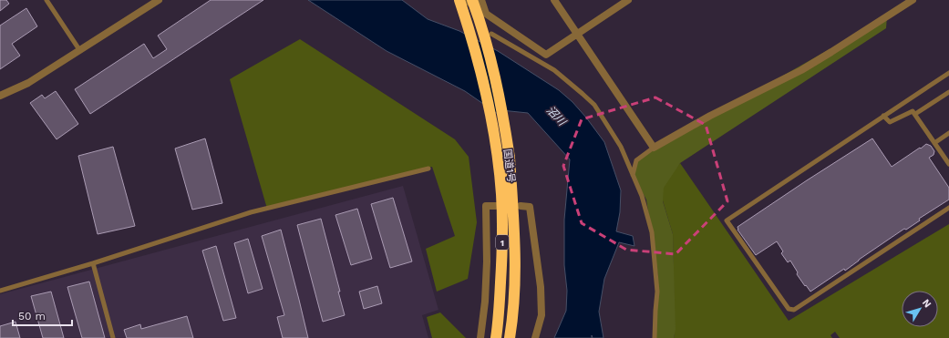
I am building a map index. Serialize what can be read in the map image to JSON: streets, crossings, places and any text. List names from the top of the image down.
{
  "streets": {
    "highway": ["国道1号", "1"]
  },
  "water": ["沼川"],
  "scale_bar": "50 m",
  "north": "top right"
}
